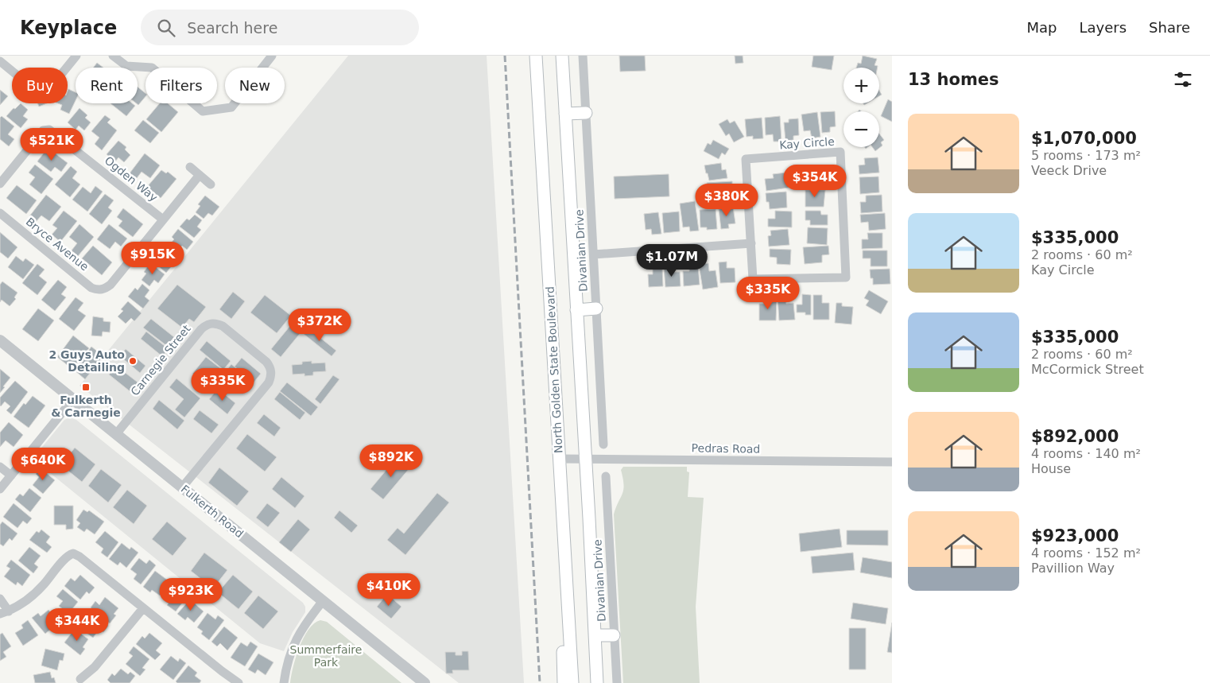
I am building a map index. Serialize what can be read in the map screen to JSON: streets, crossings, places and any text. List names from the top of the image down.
{
  "streets": {
    "main road": ["North Golden State Boulevard"],
    "street": [
      "Kay Circle",
      "Ogden Way",
      "Bryce Avenue",
      "Divanian Drive",
      "Carnegie Street",
      "Pedras Road",
      "Fulkerth Road"
    ]
  },
  "crossings": [
    ["Ogden Way", "Bryce Avenue"],
    ["Carnegie Street", "Fulkerth Road"],
    ["North Golden State Boulevard", "Pedras Road"]
  ],
  "parks": ["Summerfaire Park"],
  "places": {
    "other": ["2 Guys Auto Detailing"],
    "transit": ["Fulkerth & Carnegie"]
  },
  "page": {
    "header": "Keyplace",
    "search": "Search here",
    "nav": ["Map", "Layers", "Share"],
    "heading": "13 homes",
    "map_buttons": ["+", "−"],
    "chip": [
      "Buy",
      "Rent",
      "Filters",
      "New"
    ],
    "list": [
      {
        "name": "$1,070,000",
        "note": "5 rooms · 173 m² · Veeck Drive"
      },
      {
        "name": "$335,000",
        "note": "2 rooms · 60 m² · Kay Circle"
      },
      {
        "name": "$335,000",
        "note": "2 rooms · 60 m² · McCormick Street"
      },
      {
        "name": "$892,000",
        "note": "4 rooms · 140 m² · House"
      },
      {
        "name": "$923,000",
        "note": "4 rooms · 152 m² · Pavillion Way"
      }
    ],
    "price": [
      "$521K",
      "$354K",
      "$380K",
      "$915K",
      "$1.07M",
      "$335K",
      "$372K",
      "$335K",
      "$892K",
      "$640K",
      "$410K",
      "$923K",
      "$344K"
    ]
  }
}
